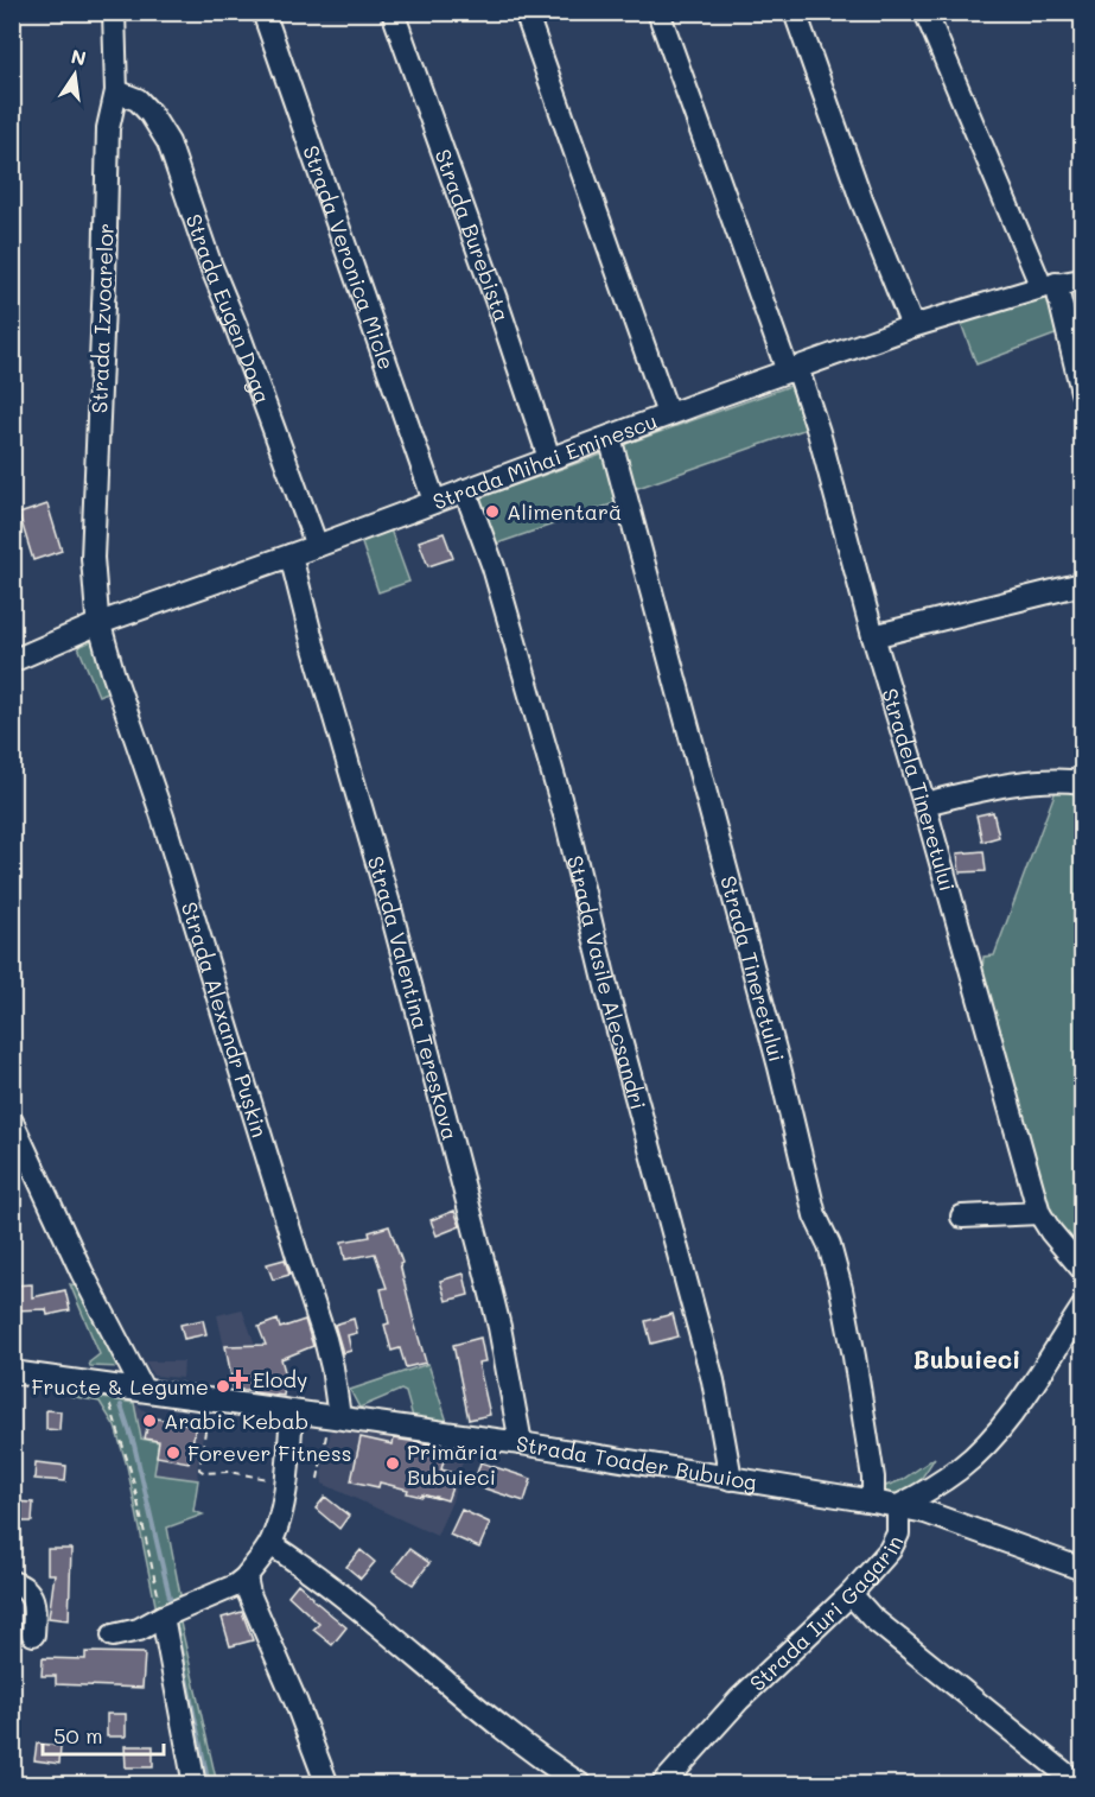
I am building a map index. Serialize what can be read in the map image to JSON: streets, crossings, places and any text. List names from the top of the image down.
{
  "streets": {
    "street": [
      "Strada Burebista",
      "Strada Veronica Micle",
      "Strada Eugen Doga",
      "Strada Izvoarelor",
      "Strada Mihai Eminescu",
      "Stradela Tineretului",
      "Strada Tineretului",
      "Strada Vasile Alecsandri",
      "Strada Valentina Tereșkova",
      "Strada Alexandr Pușkin",
      "Strada Toader Bubuiog",
      "Strada Iuri Gagarin"
    ]
  },
  "crossings": [
    ["Strada Burebista", "Strada Mihai Eminescu"],
    ["Strada Veronica Micle", "Strada Mihai Eminescu"],
    ["Strada Eugen Doga", "Strada Izvoarelor"],
    ["Strada Eugen Doga", "Strada Mihai Eminescu"],
    ["Strada Izvoarelor", "Strada Mihai Eminescu"],
    ["Strada Izvoarelor", "Strada Alexandr Pușkin"],
    ["Strada Mihai Eminescu", "Stradela Tineretului"],
    ["Strada Mihai Eminescu", "Strada Tineretului"],
    ["Strada Mihai Eminescu", "Strada Vasile Alecsandri"],
    ["Strada Mihai Eminescu", "Strada Valentina Tereșkova"],
    ["Strada Mihai Eminescu", "Strada Alexandr Pușkin"],
    ["Strada Tineretului", "Strada Toader Bubuiog"],
    ["Strada Vasile Alecsandri", "Strada Toader Bubuiog"],
    ["Strada Valentina Tereșkova", "Strada Toader Bubuiog"],
    ["Strada Alexandr Pușkin", "Strada Toader Bubuiog"],
    ["Strada Toader Bubuiog", "Strada Iuri Gagarin"]
  ],
  "districts": ["Bubuieci"],
  "places": {
    "other": [
      "Alimentară",
      "Fructe & Legume",
      "Arabic Kebab",
      "Forever Fitness",
      "Primăria Bubuieci"
    ],
    "health": ["Elody"]
  },
  "scale_bar": "50 m",
  "north": "top"
}
